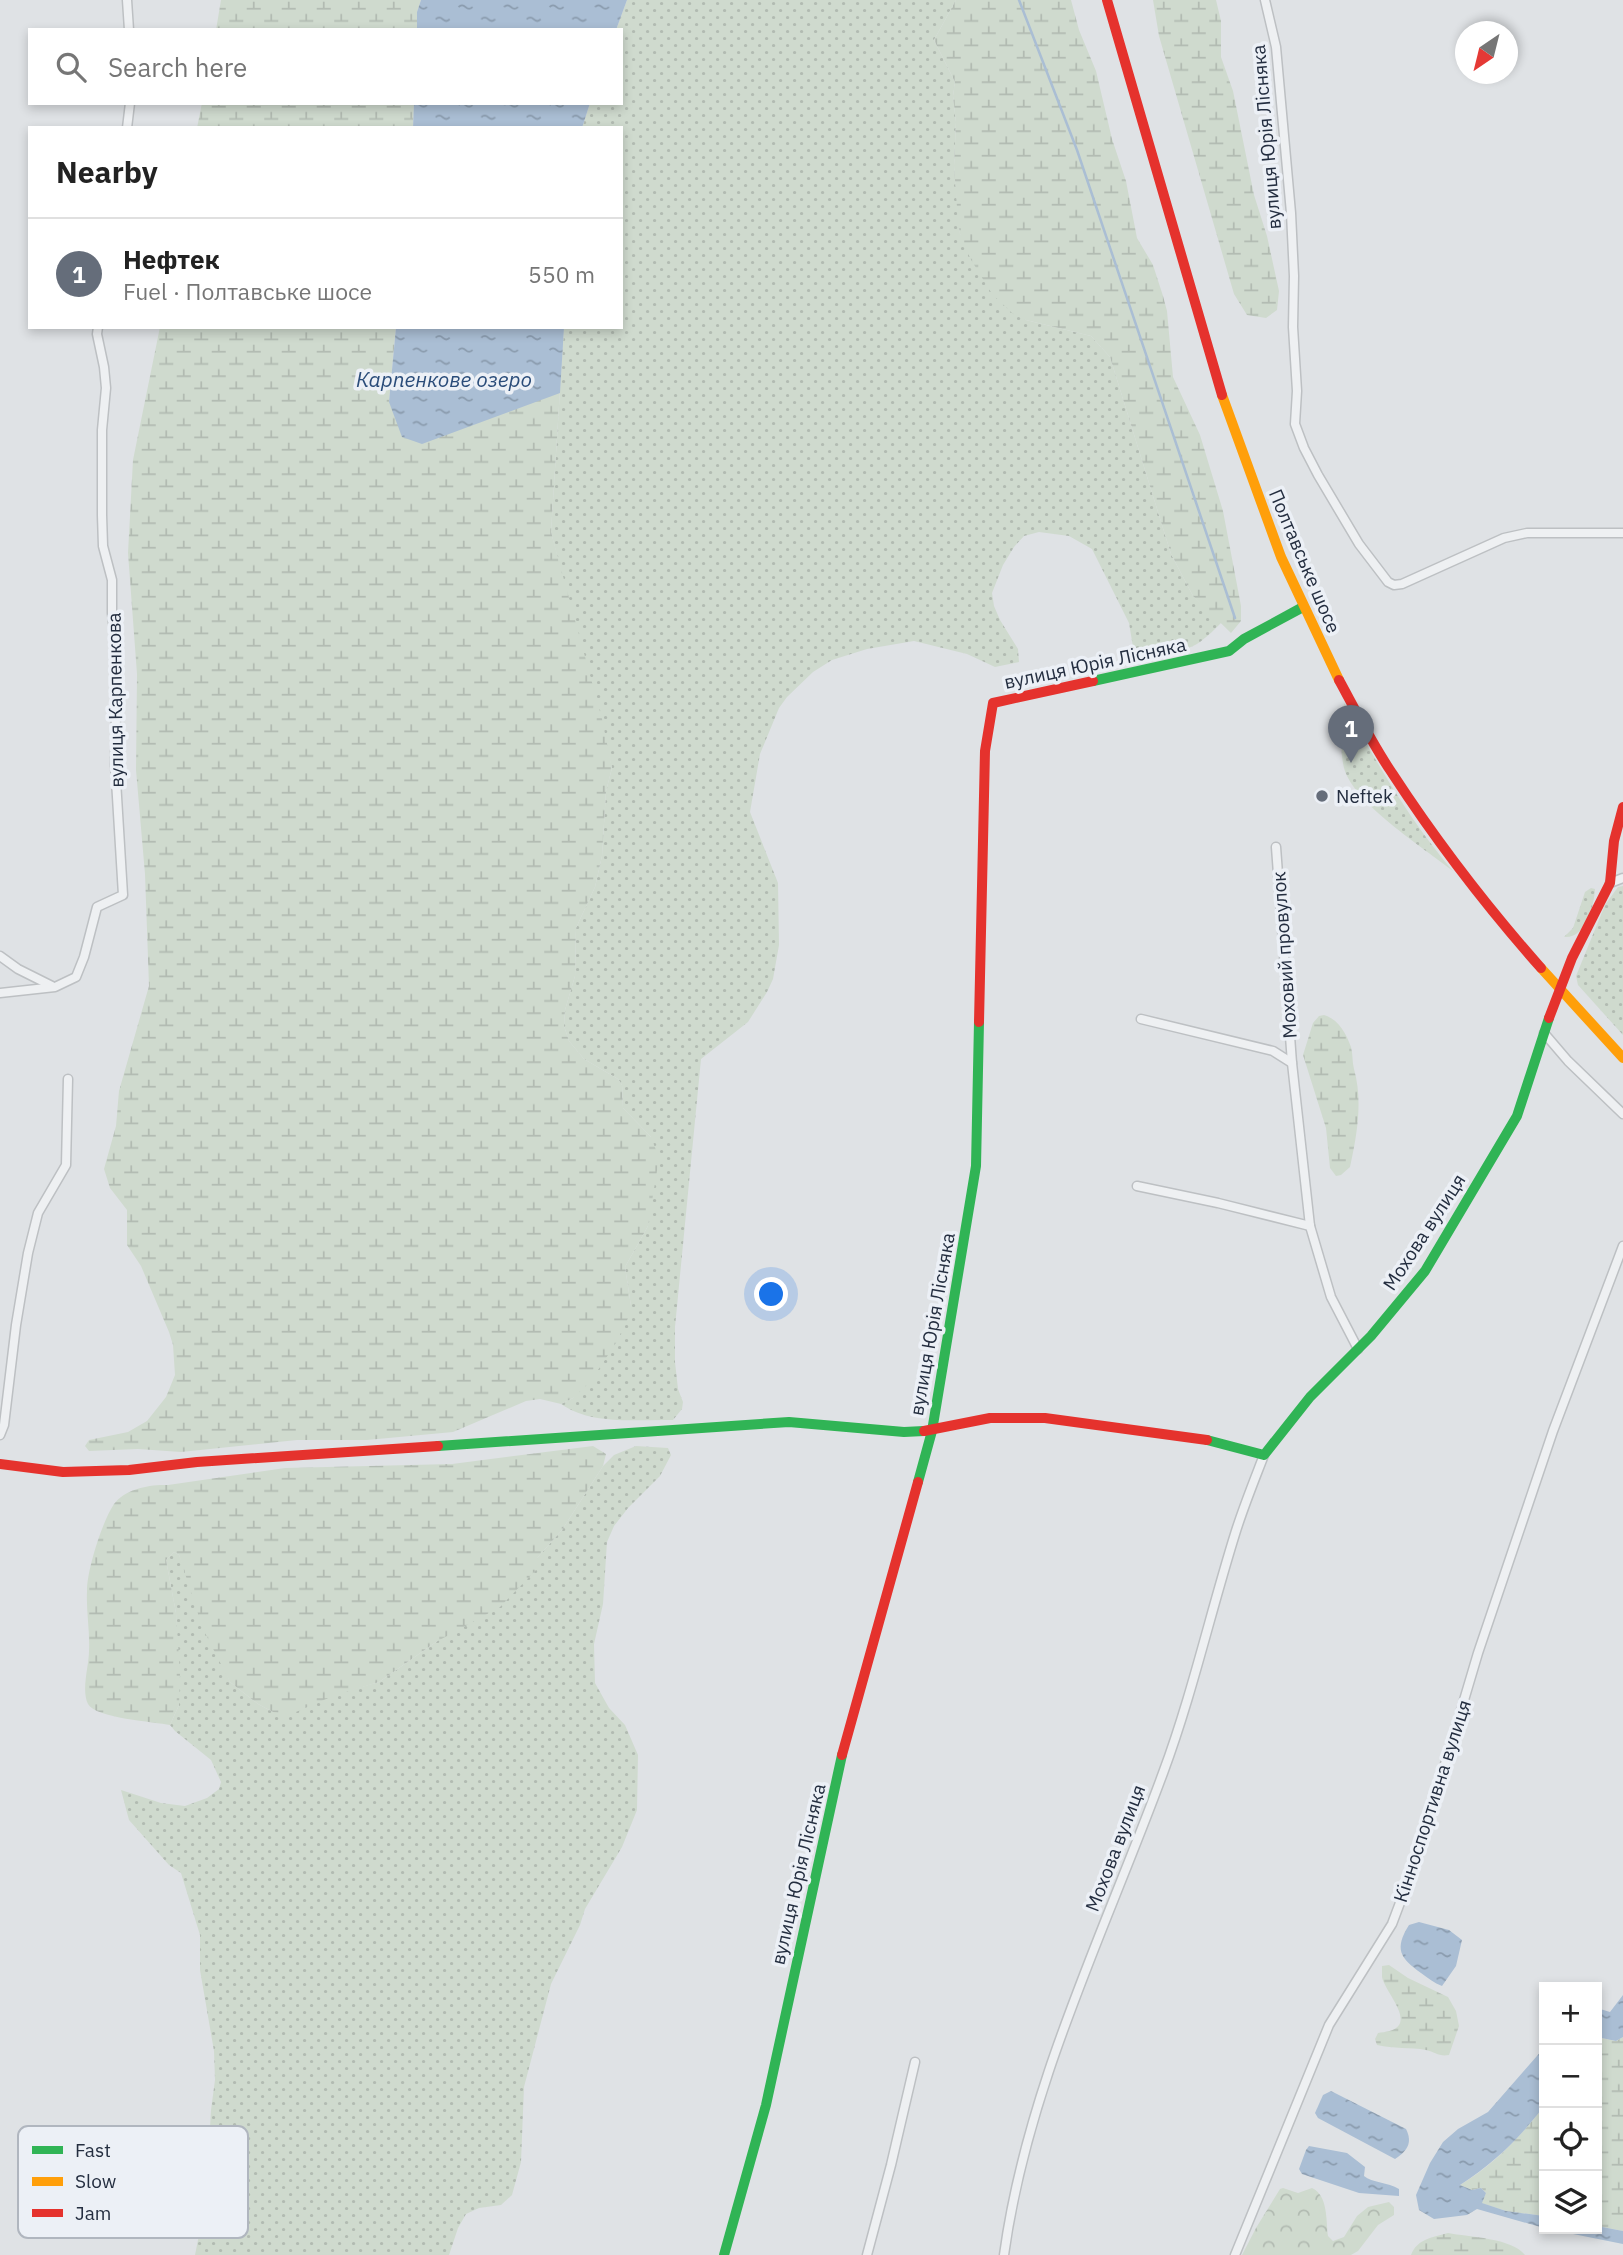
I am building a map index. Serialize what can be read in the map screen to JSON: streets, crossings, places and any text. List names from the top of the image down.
{
  "streets": {
    "street": [
      "вулиця Юрія Лісняка",
      "Полтавське шосе",
      "вулиця Карпенкова",
      "Моховий провулок",
      "Мохова вулиця",
      "Кінноспортивна вулиця"
    ]
  },
  "crossings": [
    ["вулиця Юрія Лісняка", "Полтавське шосе"],
    ["Полтавське шосе", "Мохова вулиця"],
    ["Моховий провулок", "Мохова вулиця"]
  ],
  "water": ["Карпенкове озеро"],
  "places": ["Neftek"],
  "legend": ["Fast", "Slow", "Jam"],
  "north": "bottom left",
  "page": {
    "search": "Search here",
    "heading": "Nearby",
    "list": [
      {
        "mark": "1",
        "name": "Нефтек",
        "note": "Fuel · Полтавське шосе",
        "value": "550 m"
      }
    ],
    "pins": "1",
    "map_buttons": ["+", "−"]
  }
}
